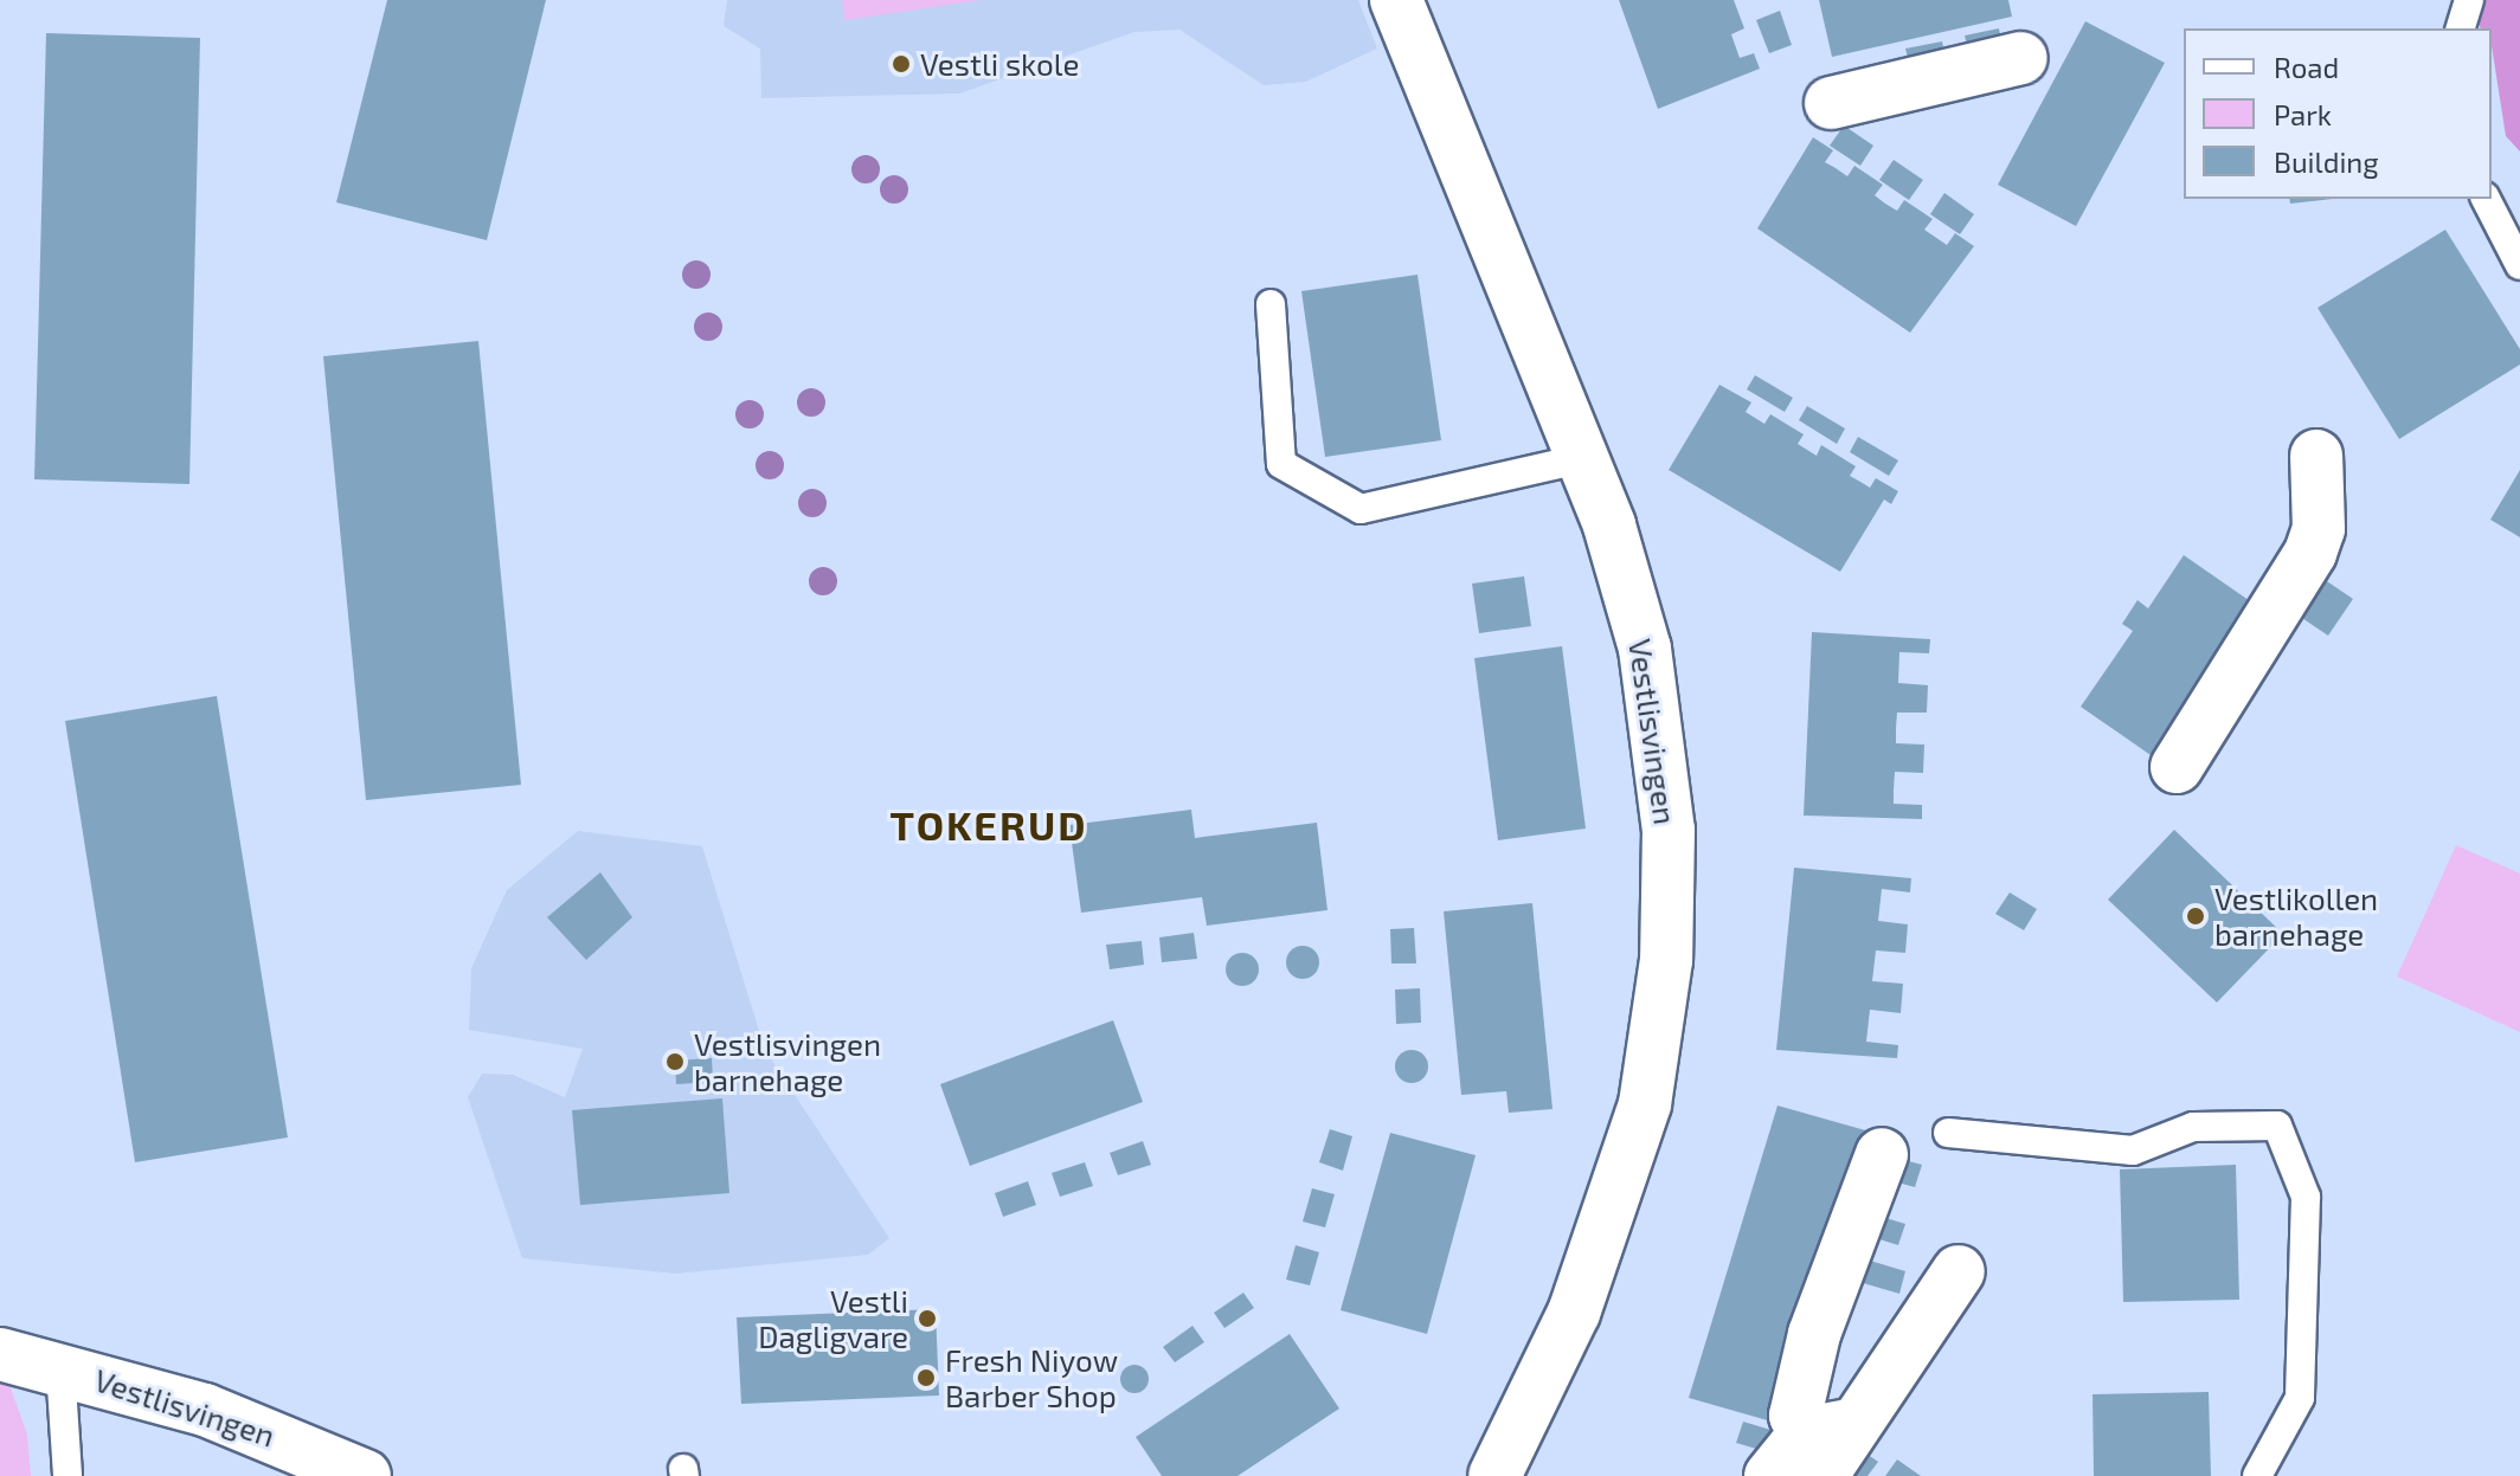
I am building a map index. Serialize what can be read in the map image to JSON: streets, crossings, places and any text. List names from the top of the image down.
{
  "streets": {
    "street": ["Vestlisvingen"]
  },
  "districts": ["TOKERUD"],
  "places": [
    "Vestli skole",
    "Vestlikollen barnehage",
    "Vestlisvingen barnehage",
    "Vestli Dagligvare",
    "Fresh Niyow Barber Shop"
  ],
  "legend": ["Road", "Park", "Building"]
}
